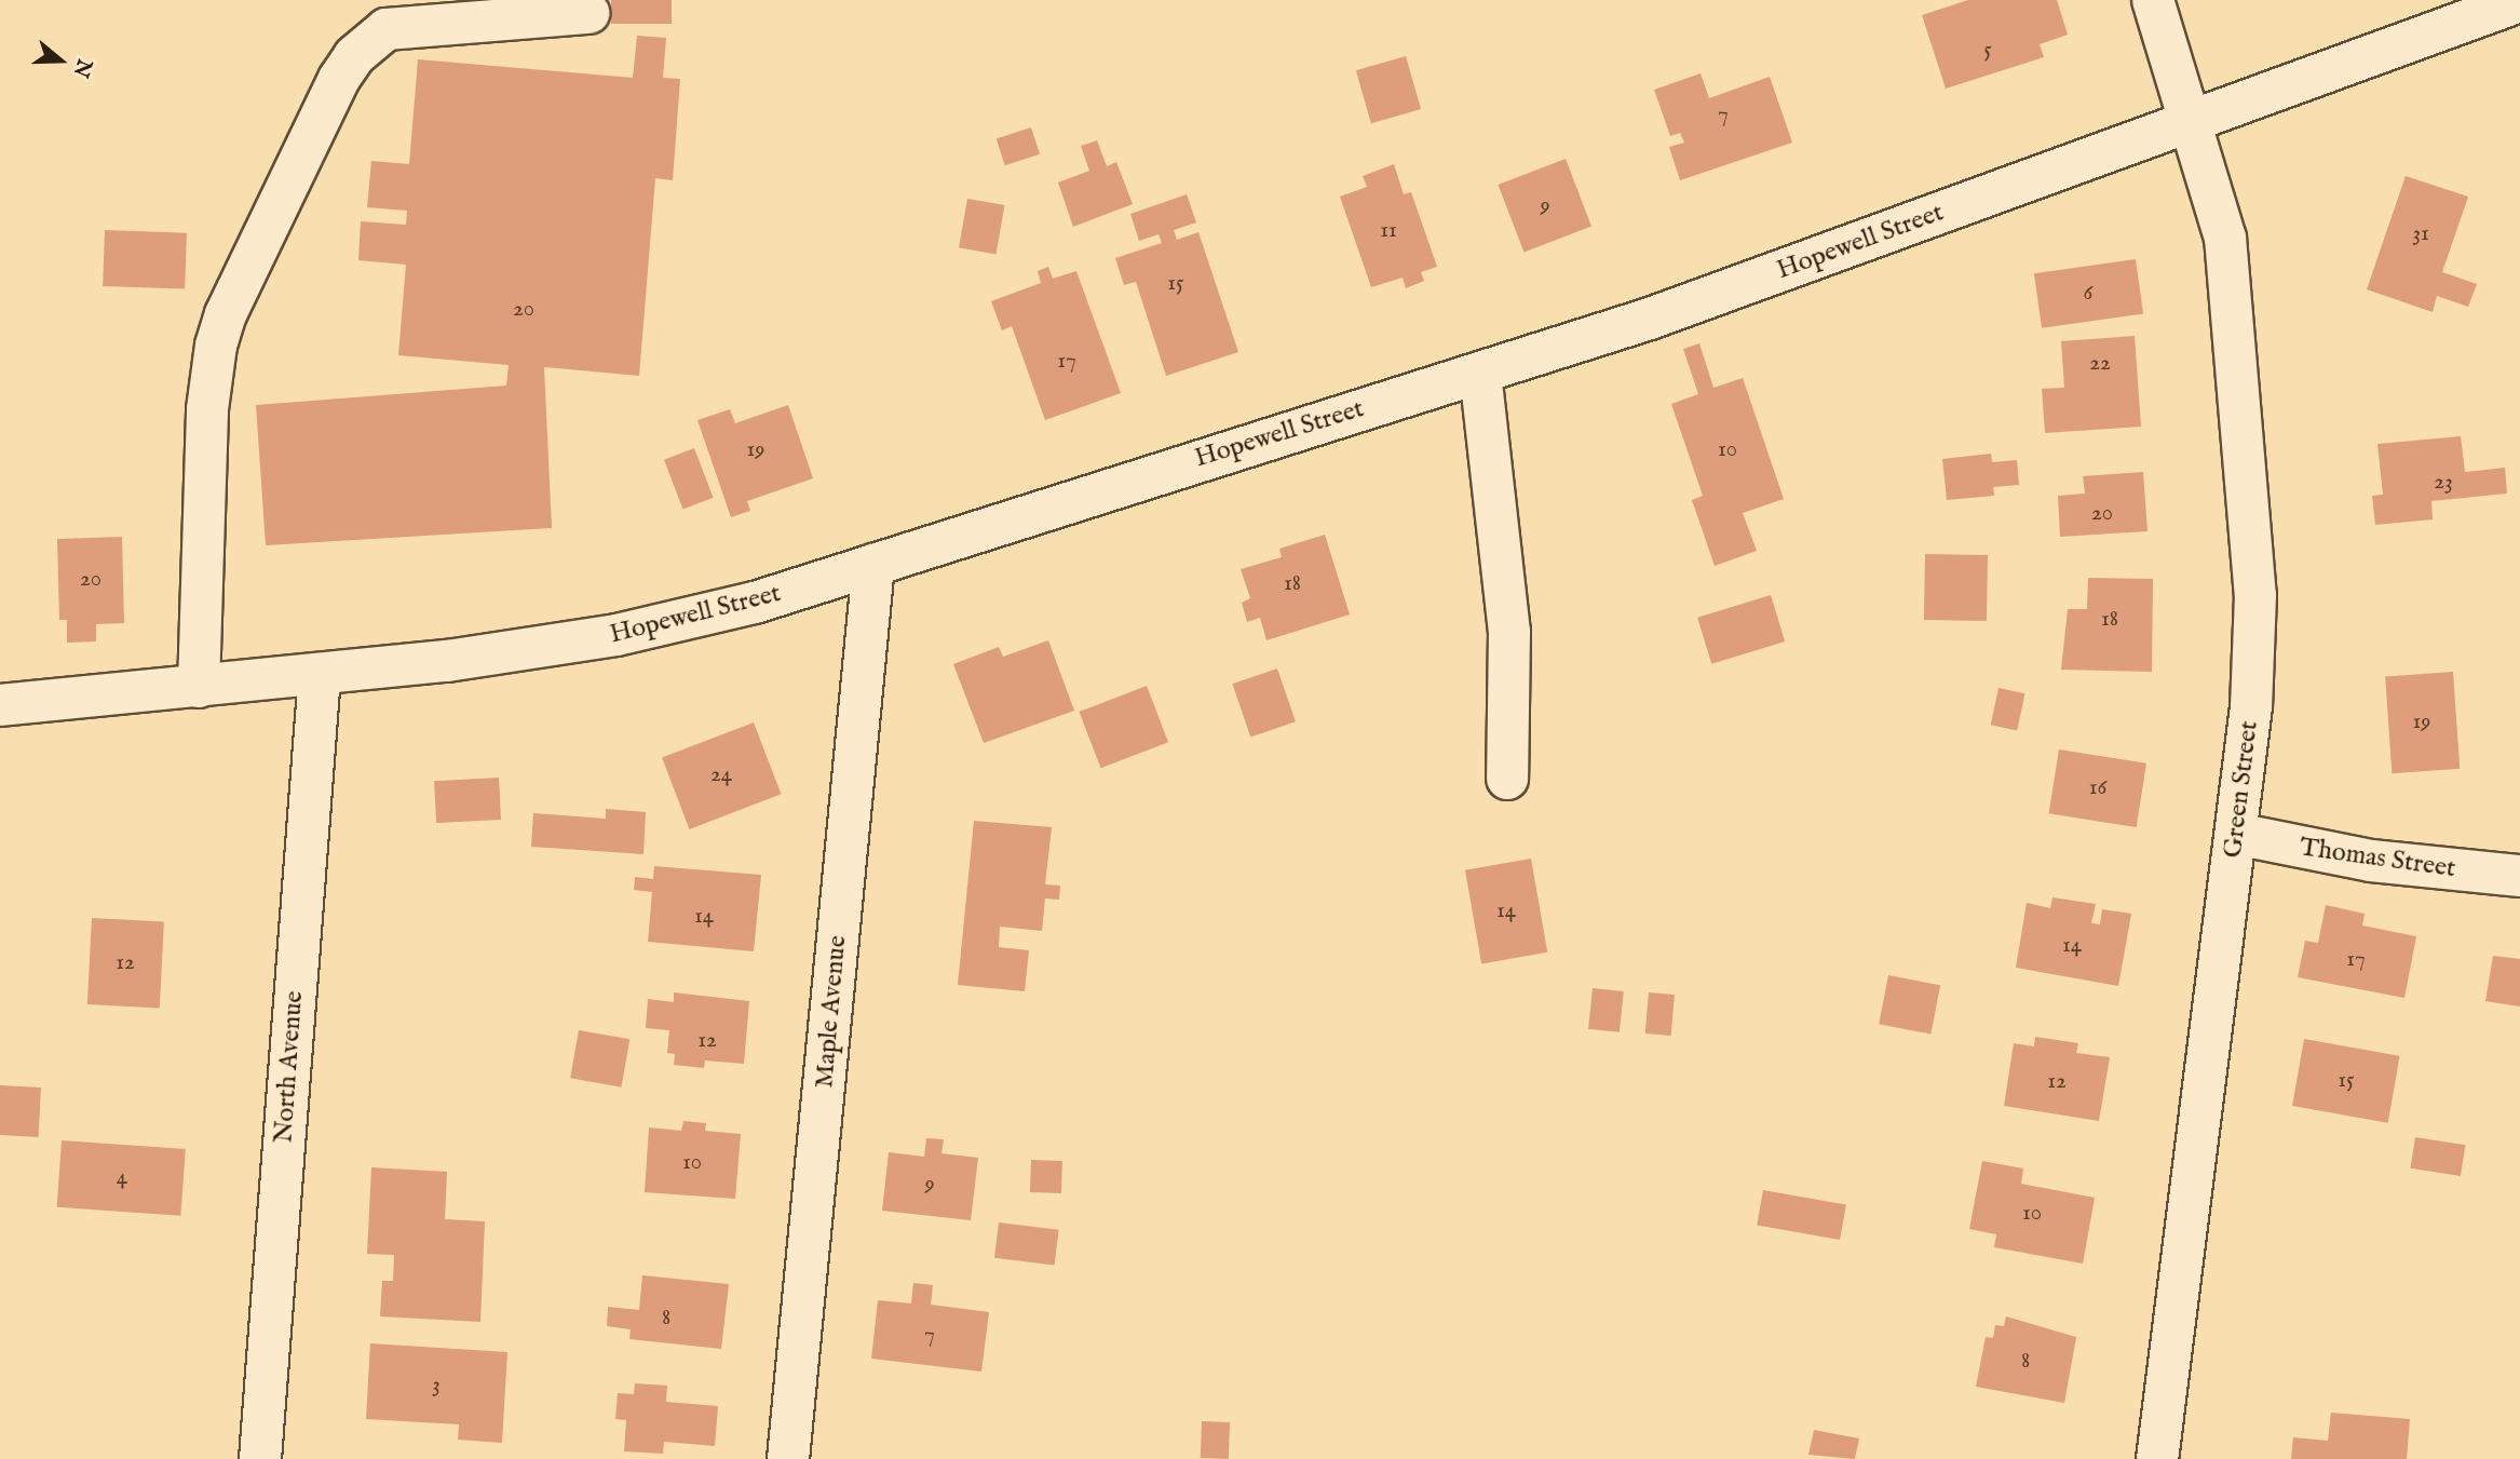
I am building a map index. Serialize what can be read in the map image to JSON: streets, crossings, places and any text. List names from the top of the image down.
{
  "streets": {
    "street": [
      "Hopewell Street",
      "Green Street",
      "Thomas Street",
      "Maple Avenue",
      "North Avenue"
    ]
  },
  "crossings": [
    ["Hopewell Street", "Green Street"],
    ["Hopewell Street", "Maple Avenue"],
    ["Hopewell Street", "North Avenue"],
    ["Green Street", "Thomas Street"]
  ],
  "house_numbers": [
    "5",
    "7",
    "9",
    "11",
    "31",
    "15",
    "6",
    "20",
    "17",
    "22",
    "19",
    "10",
    "23",
    "20",
    "20",
    "18",
    "18",
    "19",
    "24",
    "16",
    "14",
    "14",
    "14",
    "17",
    "12",
    "12",
    "15",
    "12",
    "10",
    "4",
    "9",
    "10",
    "8",
    "7",
    "8",
    "3"
  ],
  "north": "right"
}
